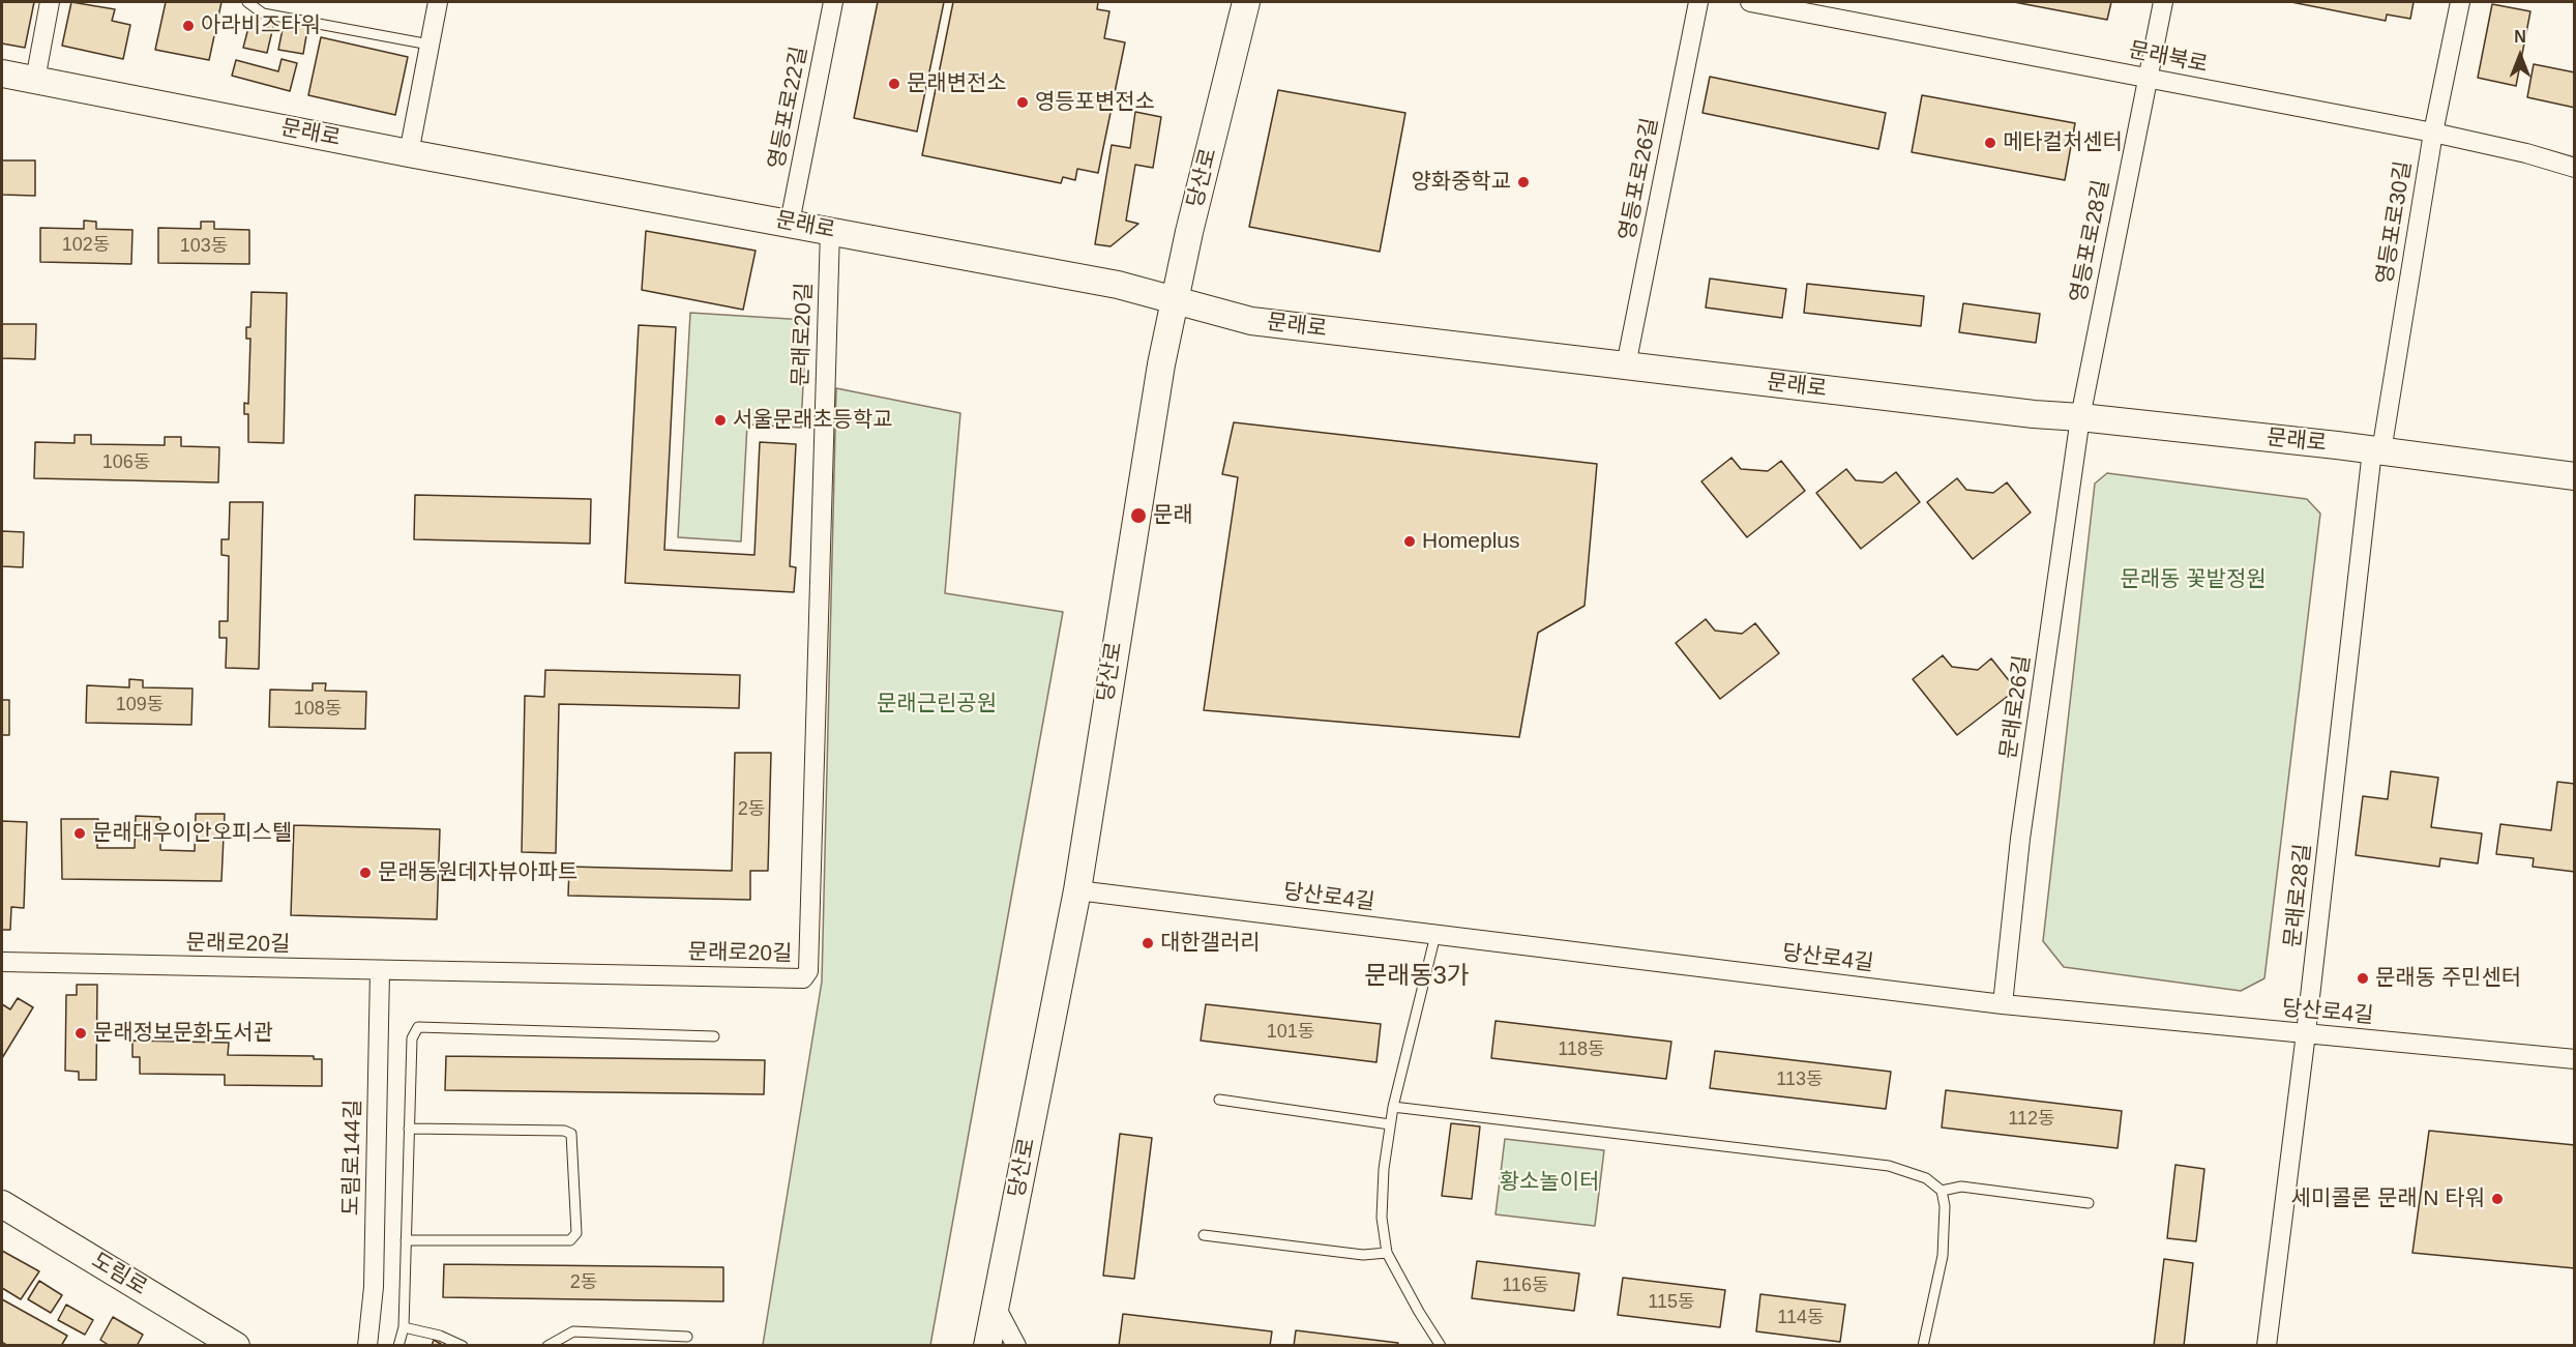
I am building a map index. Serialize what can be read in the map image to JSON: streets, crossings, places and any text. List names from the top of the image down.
{
  "streets": {
    "street": [
      "문래북로",
      "영등포로22길",
      "문래로",
      "당산로",
      "영등포로26길",
      "영등포로30길",
      "영등포로28길",
      "문래로20길",
      "문래로26길",
      "문래로28길",
      "당산로4길",
      "도림로144길",
      "도림로"
    ]
  },
  "crossings": [
    ["문래북로", "영등포로30길"],
    ["문래북로", "영등포로28길"],
    ["영등포로22길", "문래로"],
    ["문래로", "당산로"],
    ["문래로", "영등포로26길"],
    ["문래로", "영등포로30길"],
    ["문래로", "영등포로28길"],
    ["문래로", "문래로20길"],
    ["문래로", "문래로26길"],
    ["문래로", "문래로28길"],
    ["당산로", "당산로4길"],
    ["영등포로30길", "문래로28길"],
    ["영등포로28길", "문래로26길"],
    ["문래로20길", "도림로144길"],
    ["문래로26길", "당산로4길"],
    ["문래로28길", "당산로4길"]
  ],
  "districts": ["문래동3가"],
  "parks": ["문래동 꽃밭정원", "문래근린공원", "황소놀이터"],
  "places": [
    "아라비즈타워",
    "문래변전소",
    "영등포변전소",
    "메타컬처센터",
    "양화중학교",
    "서울문래초등학교",
    "문래",
    "Homeplus",
    "문래대우이안오피스텔",
    "문래동원데자뷰아파트",
    "대한갤러리",
    "문래동 주민센터",
    "문래정보문화도서관",
    "세미콜론 문래 N 타워"
  ],
  "house_numbers": [
    "102동",
    "103동",
    "106동",
    "109동",
    "108동",
    "2동",
    "101동",
    "118동",
    "113동",
    "112동",
    "2동",
    "116동",
    "115동",
    "114동"
  ],
  "north": "top"
}
